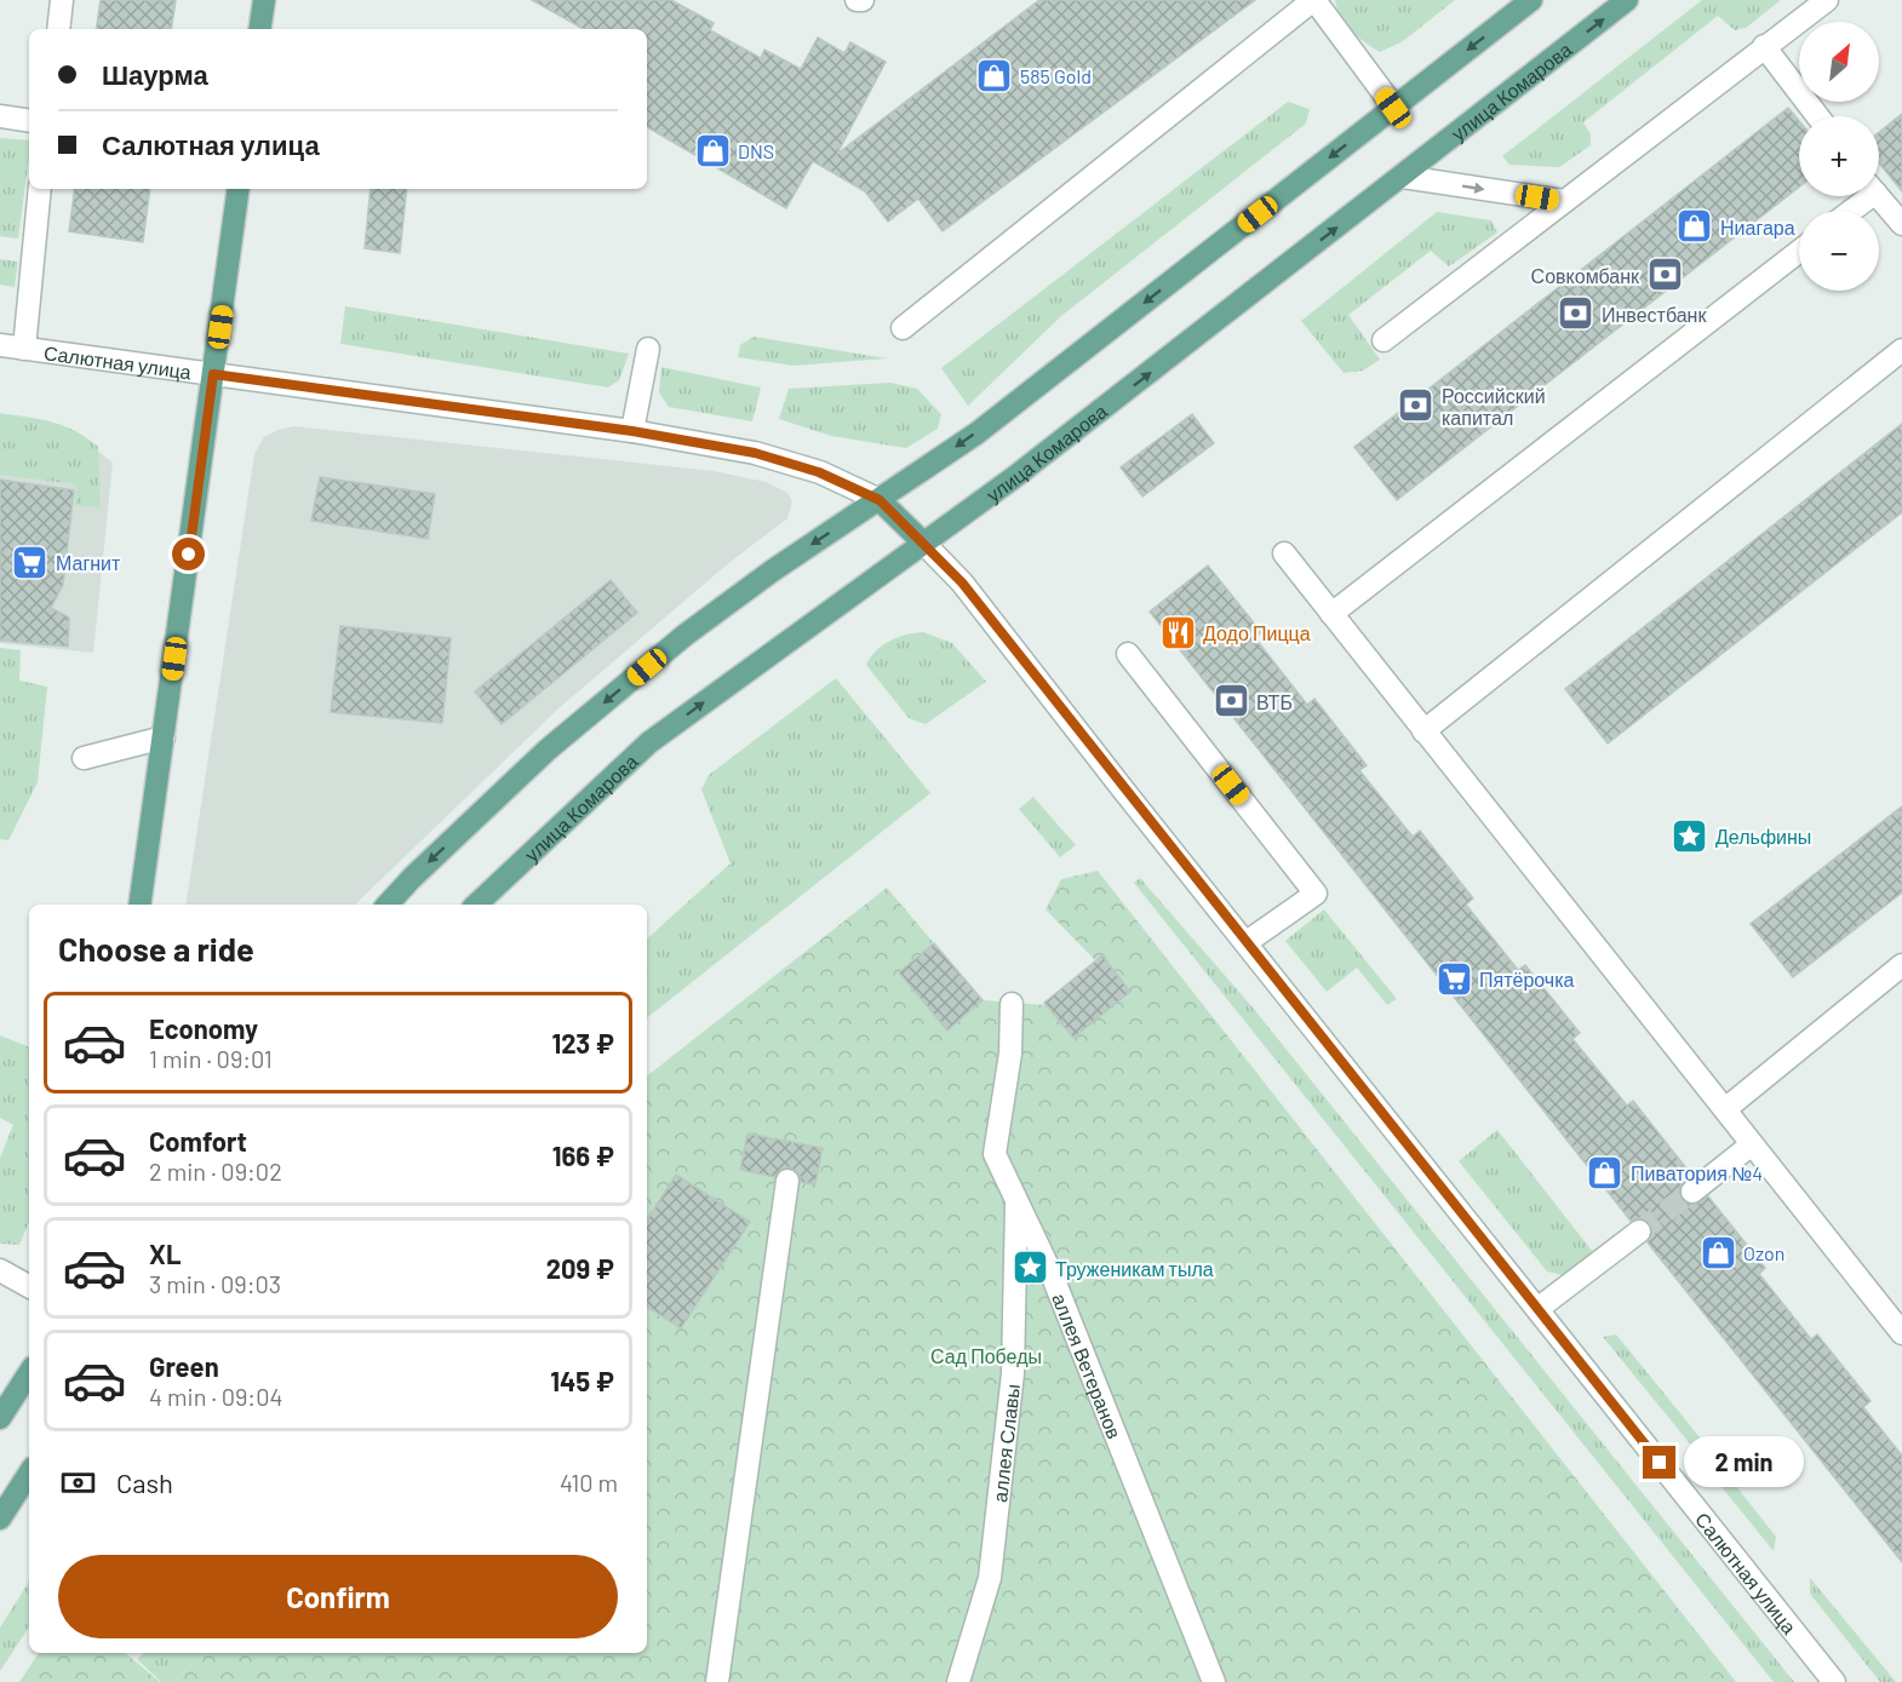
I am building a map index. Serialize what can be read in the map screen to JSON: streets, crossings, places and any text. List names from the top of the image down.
{
  "streets": {
    "main road": ["улица Комарова", "Салютная улица"],
    "street": ["аллея Ветеранов", "аллея Славы"]
  },
  "crossings": [
    ["улица Комарова", "Салютная улица"],
    ["аллея Ветеранов", "аллея Славы"]
  ],
  "parks": ["Сад Победы"],
  "places": {
    "shop": [
      "585 Gold",
      "DNS",
      "Ниагара",
      "Пиватория №4",
      "Ozon"
    ],
    "bank": [
      "Совкомбанк",
      "Инвестбанк",
      "Российский капитал",
      "ВТБ"
    ],
    "supermarket": ["Магнит", "Пятёрочка"],
    "restaurant": ["Додо Пицца"],
    "place": ["Дельфины", "Труженикам тыла"]
  },
  "north": "top right",
  "page": {
    "map_buttons": ["+", "−"],
    "banner": ["Шаурма", "Салютная улица"],
    "heading": "Choose a ride",
    "list": [
      {
        "name": "Economy",
        "note": "1 min · 09:01",
        "value": "123 ₽"
      },
      {
        "name": "Comfort",
        "note": "2 min · 09:02",
        "value": "166 ₽"
      },
      {
        "name": "XL",
        "note": "3 min · 09:03",
        "value": "209 ₽"
      },
      {
        "name": "Green",
        "note": "4 min · 09:04",
        "value": "145 ₽"
      }
    ],
    "bubble": "2 min",
    "pay": ["Cash", "410 m"],
    "buttons": "Confirm"
  }
}
